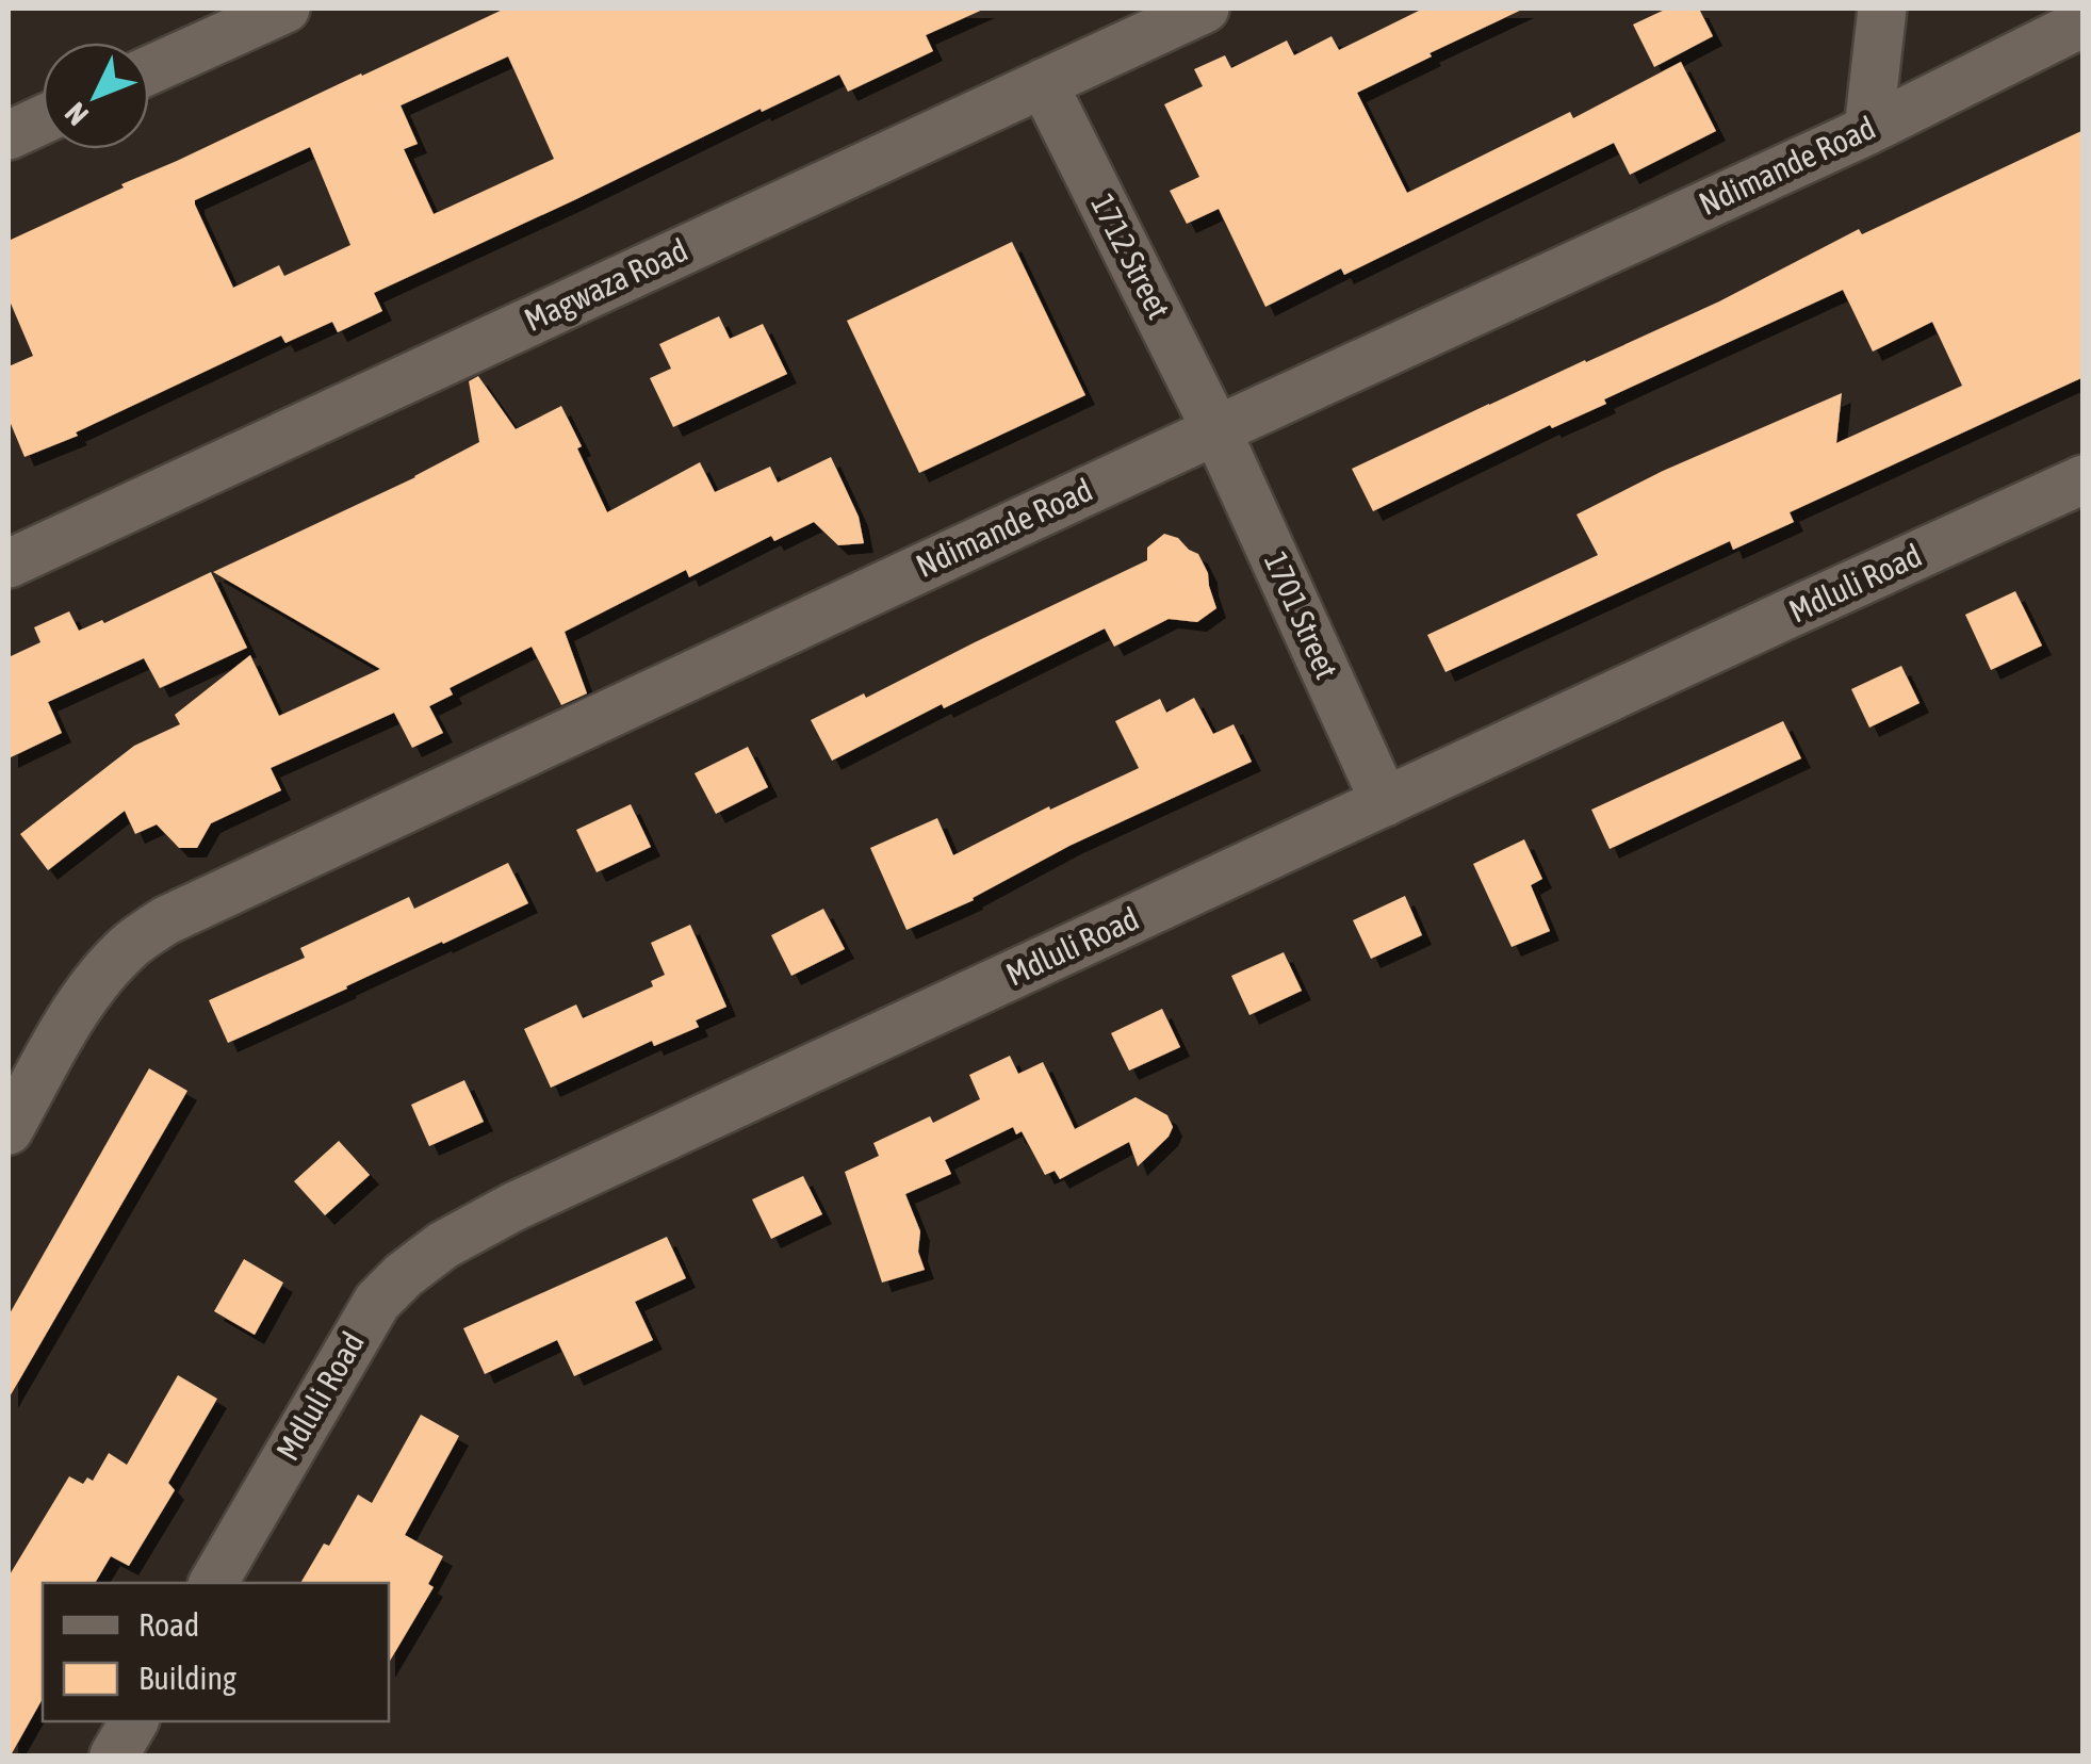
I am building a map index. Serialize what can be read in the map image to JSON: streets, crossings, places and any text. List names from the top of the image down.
{
  "streets": {
    "street": [
      "Ndimande Road",
      "1712 Street",
      "Magwaza Road",
      "Mdluli Road",
      "1701 Street"
    ]
  },
  "crossings": [
    ["Ndimande Road", "1712 Street"],
    ["Ndimande Road", "1701 Street"],
    ["1712 Street", "Magwaza Road"],
    ["1712 Street", "1701 Street"],
    ["Mdluli Road", "1701 Street"]
  ],
  "legend": ["Road", "Building"],
  "north": "bottom left"
}
